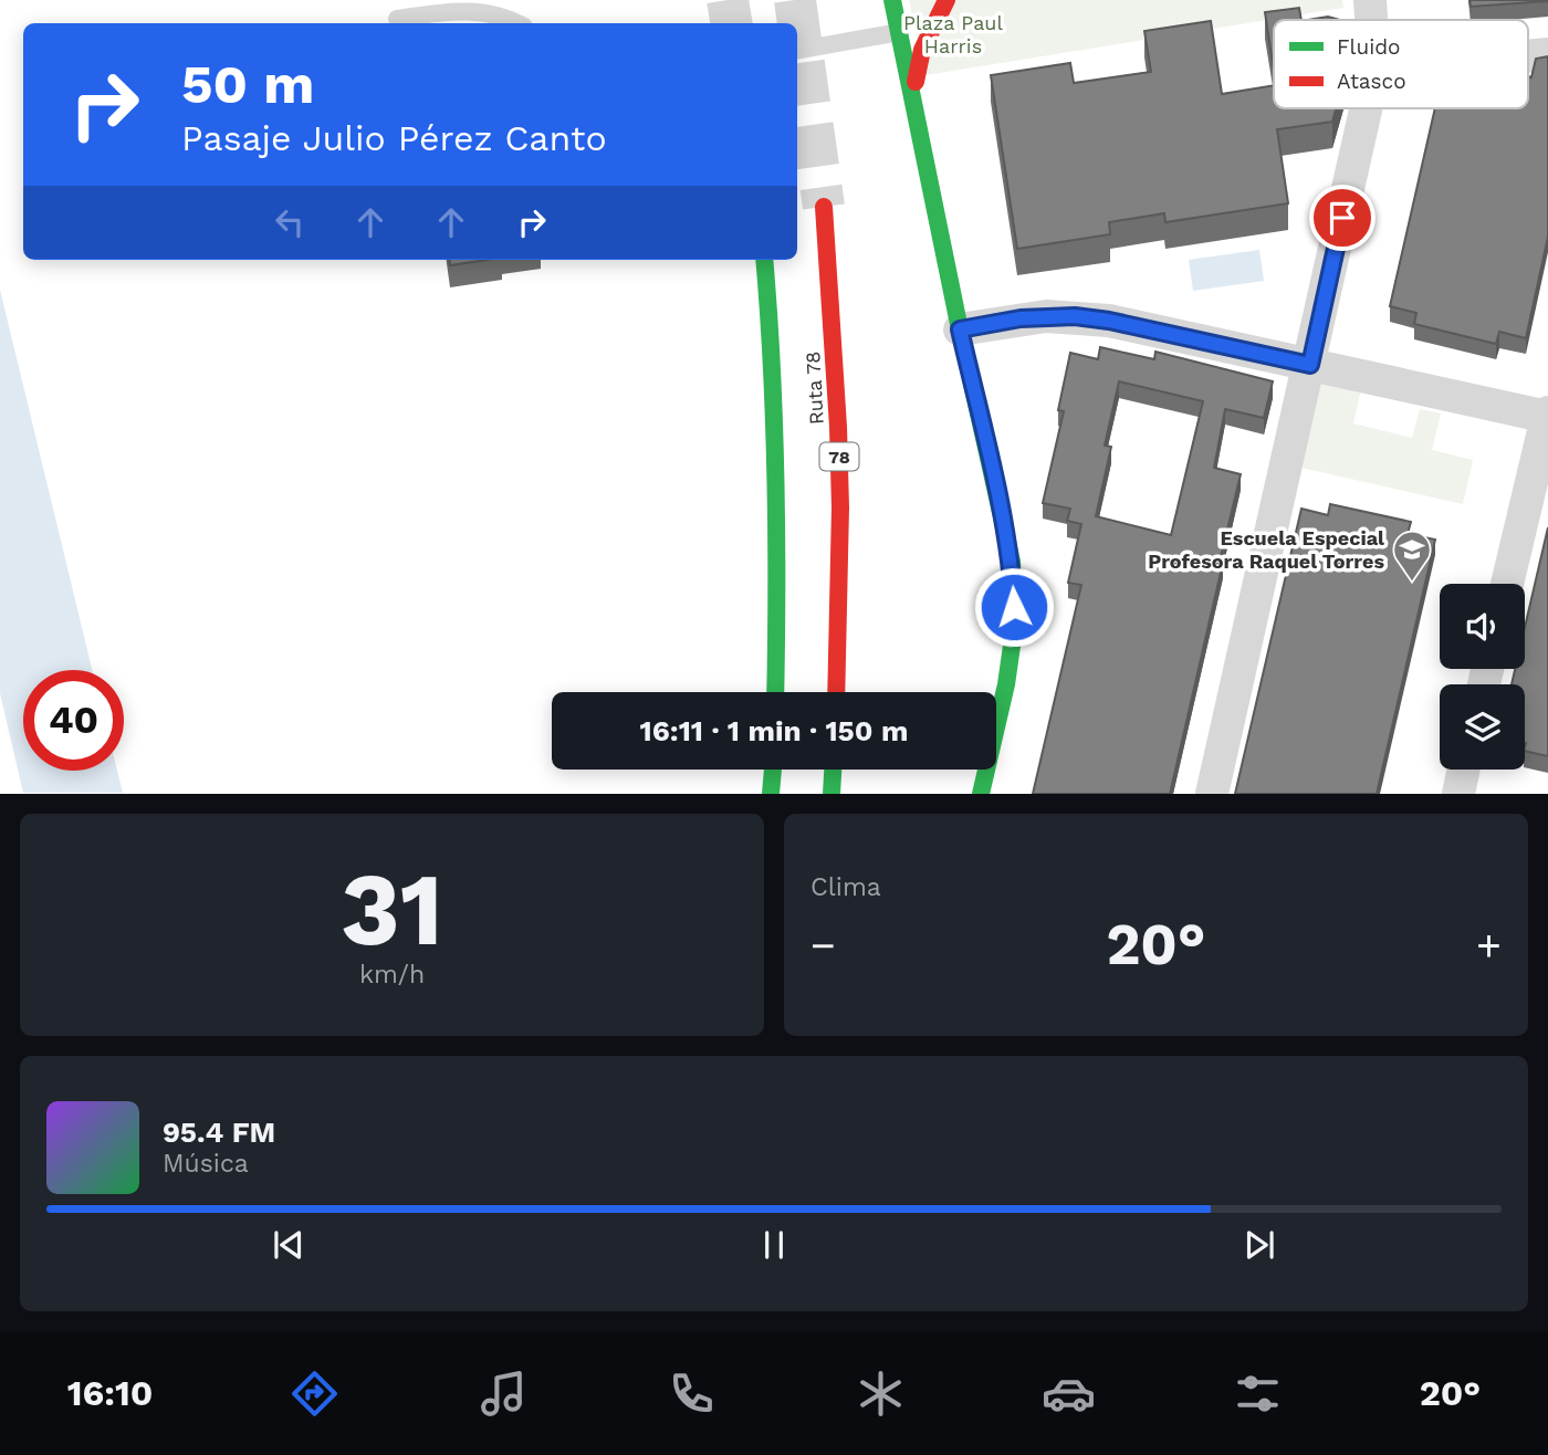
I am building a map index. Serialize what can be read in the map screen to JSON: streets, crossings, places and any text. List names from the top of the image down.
{
  "streets": {
    "main road": ["Ruta 78", "78"]
  },
  "parks": ["Plaza Paul Harris"],
  "places": {
    "school or university": ["Escuela Especial Profesora Raquel Torres"]
  },
  "legend": ["Fluido", "Atasco"],
  "page": {
    "turn": ["50 m", "Pasaje Julio Pérez Canto"],
    "limit": "40",
    "trip": "16:11 · 1 min · 150 m",
    "tile": [
      ["31", "km/h"],
      "Clima"
    ],
    "heat": ["−", "20°", "+"],
    "song": ["95.4 FM", "Música"],
    "tabs": ["16:10", "20°"]
  }
}
